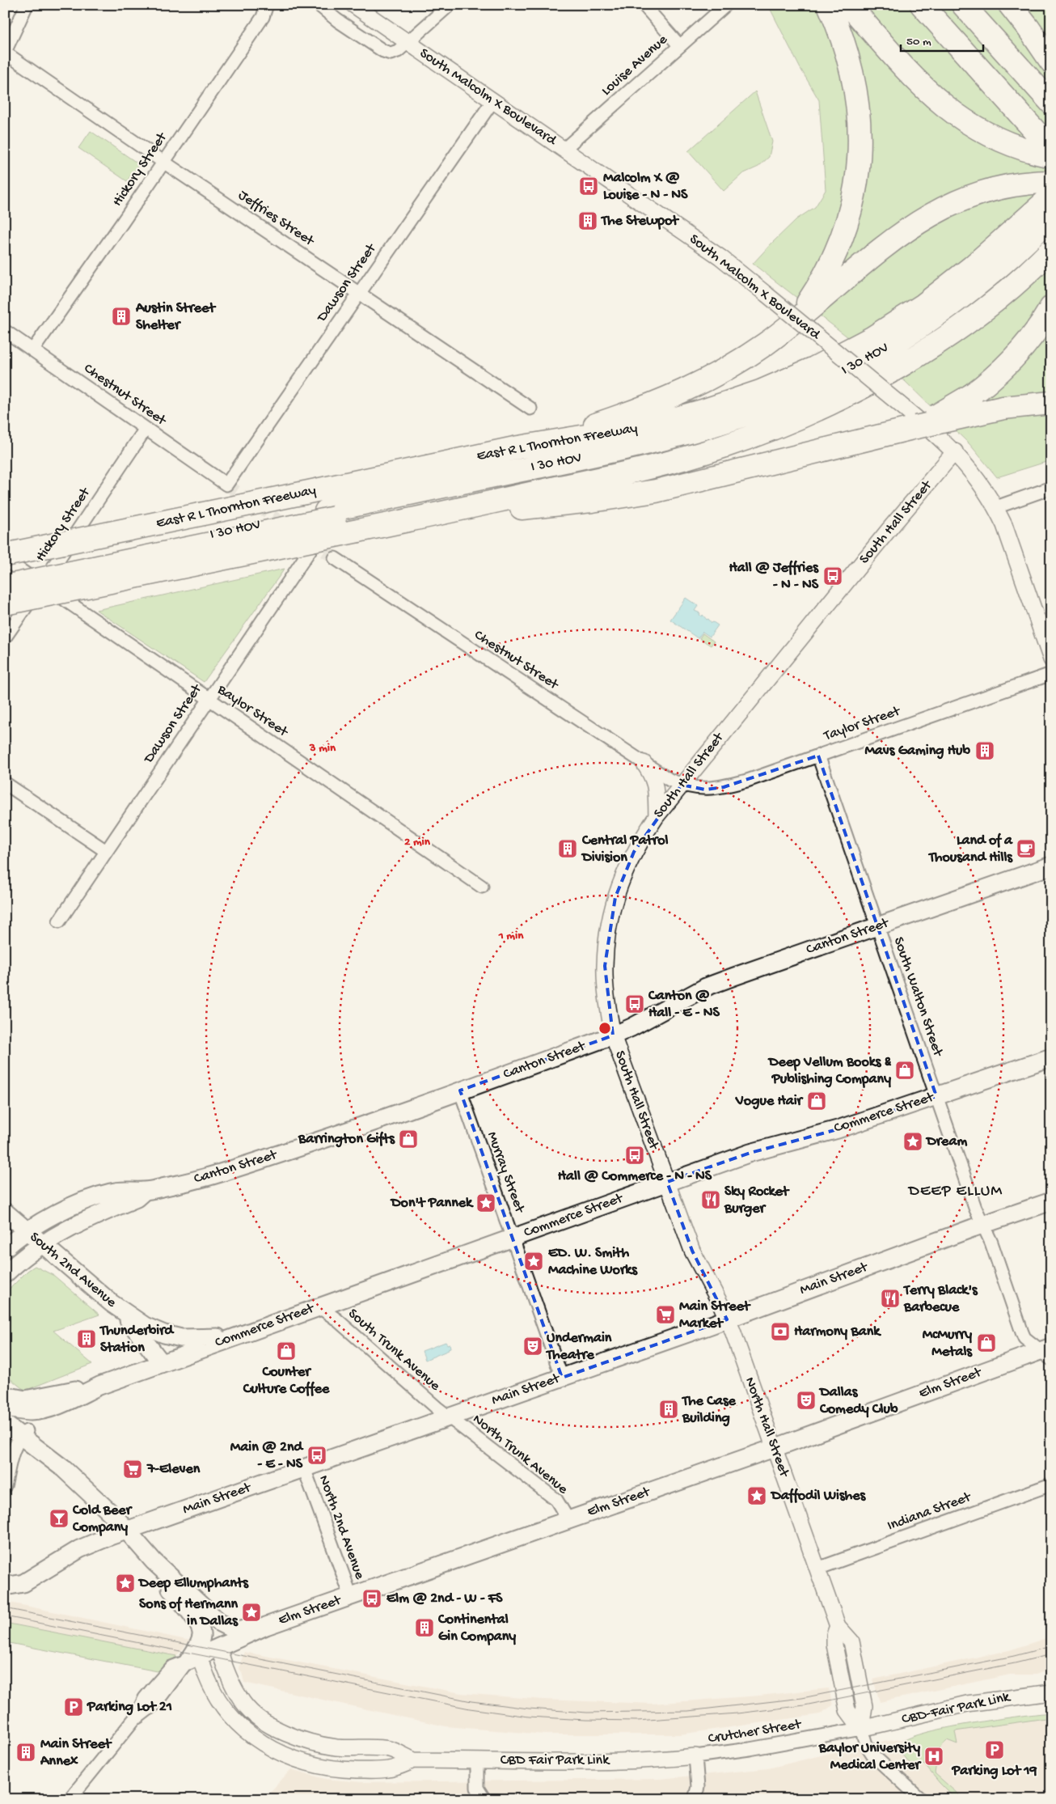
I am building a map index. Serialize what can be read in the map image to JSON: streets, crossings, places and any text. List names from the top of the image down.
{
  "streets": {
    "highway": ["I 30 HOV", "East R L Thornton Freeway"],
    "main road": [
      "Canton Street",
      "Commerce Street",
      "South 2nd Avenue",
      "Main Street",
      "Elm Street"
    ],
    "street": [
      "Louise Avenue",
      "South Malcolm X Boulevard",
      "Hickory Street",
      "Jeffries Street",
      "Dawson Street",
      "Chestnut Street",
      "South Hall Street",
      "Baylor Street",
      "Taylor Street",
      "South Walton Street",
      "Murray Street",
      "South Trunk Avenue",
      "North Hall Street",
      "North Trunk Avenue",
      "Indiana Street",
      "North 2nd Avenue",
      "CBD-Fair Park Link",
      "Crutcher Street",
      "CBD Fair Park Link"
    ]
  },
  "crossings": [
    ["Louise Avenue", "South Malcolm X Boulevard"],
    ["South Malcolm X Boulevard", "Dawson Street"],
    ["South Malcolm X Boulevard", "South Hall Street"],
    ["Hickory Street", "Jeffries Street"],
    ["Hickory Street", "Chestnut Street"],
    ["Hickory Street", "Baylor Street"],
    ["Jeffries Street", "Dawson Street"],
    ["Dawson Street", "Chestnut Street"],
    ["Dawson Street", "Baylor Street"],
    ["Chestnut Street", "South Hall Street"],
    ["Chestnut Street", "Taylor Street"],
    ["South Hall Street", "Taylor Street"],
    ["South Hall Street", "Canton Street"],
    ["South Hall Street", "Commerce Street"],
    ["South Hall Street", "Main Street"],
    ["South Hall Street", "North Hall Street"],
    ["Taylor Street", "South Walton Street"],
    ["Canton Street", "South Walton Street"],
    ["Canton Street", "Murray Street"],
    ["Canton Street", "South 2nd Avenue"],
    ["South Walton Street", "Commerce Street"],
    ["South Walton Street", "Main Street"],
    ["South Walton Street", "Elm Street"],
    ["Commerce Street", "Murray Street"],
    ["Commerce Street", "South 2nd Avenue"],
    ["Commerce Street", "South Trunk Avenue"],
    ["Murray Street", "Main Street"],
    ["Main Street", "South Trunk Avenue"],
    ["Main Street", "North Hall Street"],
    ["Main Street", "North Trunk Avenue"],
    ["Main Street", "North 2nd Avenue"],
    ["South Trunk Avenue", "North Trunk Avenue"],
    ["Elm Street", "North Hall Street"],
    ["Elm Street", "North Trunk Avenue"],
    ["Elm Street", "North 2nd Avenue"],
    ["Elm Street", "CBD Fair Park Link"],
    ["North Hall Street", "Indiana Street"],
    ["North Hall Street", "CBD-Fair Park Link"],
    ["North Hall Street", "Crutcher Street"],
    ["CBD-Fair Park Link", "Crutcher Street"],
    ["Crutcher Street", "CBD Fair Park Link"]
  ],
  "districts": ["DEEP ELLUM"],
  "places": {
    "bus stop": [
      "Malcolm X @ Louise - N - NS",
      "Hall @ Jeffries - N - NS",
      "Canton @ Hall - E - NS",
      "Hall @ Commerce - N - NS",
      "Main @ 2nd - E - NS",
      "Elm @ 2nd - W - FS"
    ],
    "building": [
      "The Stewpot",
      "Austin Street Shelter",
      "Mavs Gaming Hub",
      "Central Patrol Division",
      "Thunderbird Station",
      "The Case Building",
      "Continental Gin Company",
      "Main Street Annex"
    ],
    "cafe": ["Land of a Thousand Hills"],
    "shop": [
      "Deep Vellum Books & Publishing Company",
      "Vogue Hair",
      "Barrington Gifts",
      "McMurry Metals",
      "Counter Culture Coffee"
    ],
    "place": [
      "Dream",
      "Don't Pannek",
      "ED. W. Smith Machine Works",
      "Daffodil Wishes",
      "Deep Ellumphants",
      "Sons of Hermann in Dallas"
    ],
    "restaurant": ["Sky Rocket Burger", "Terry Black's Barbecue"],
    "supermarket": ["Main Street Market", "7-Eleven"],
    "bank": ["Harmony Bank"],
    "theatre": ["Undermain Theatre", "Dallas Comedy Club"],
    "bar": ["Cold Beer Company"],
    "parking": ["Parking Lot 21", "Parking Lot 19"],
    "hospital": ["Baylor University Medical Center"]
  },
  "scale_bar": "50 m",
  "rings": ["3 min", "2 min", "1 min"]
}
